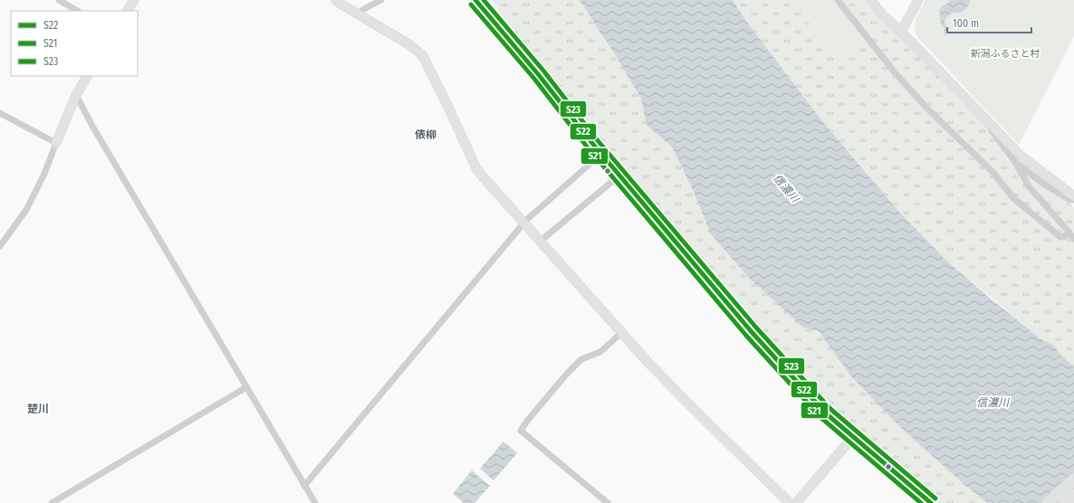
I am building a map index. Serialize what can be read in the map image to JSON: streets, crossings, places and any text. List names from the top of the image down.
{
  "districts": ["俵柳", "楚川"],
  "water": ["信濃川"],
  "parks": ["新潟ふるさと村"],
  "lines": ["transit line S22", "transit line S23", "transit line S21"],
  "legend": ["S22", "S21", "S23"],
  "scale_bar": "100 m"
}
